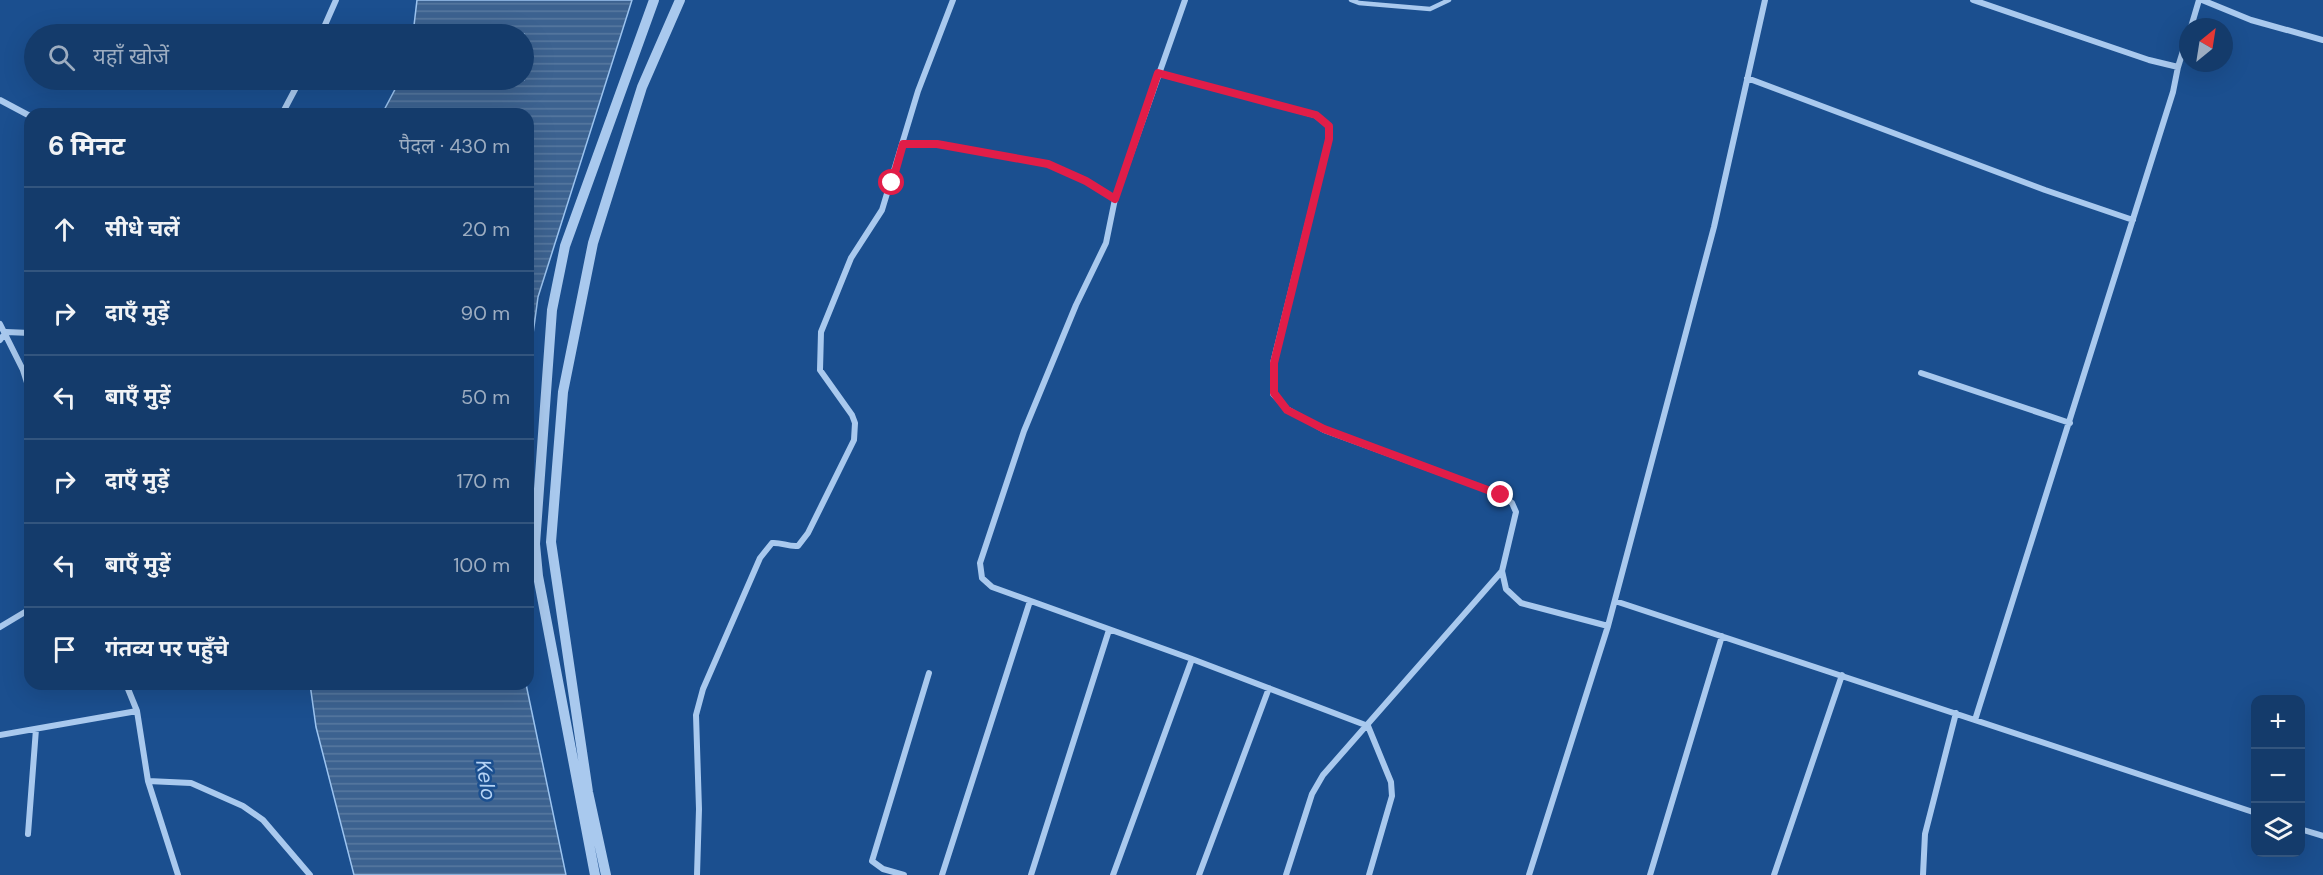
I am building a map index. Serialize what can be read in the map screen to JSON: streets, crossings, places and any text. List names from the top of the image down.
{
  "water": ["Kelo"],
  "north": "top right",
  "page": {
    "search": "यहाँ खोजें",
    "heading": ["6 मिनट", "पैदल · 430 m"],
    "list": [
      ["सीधे चलें", "20 m"],
      ["दाएँ मुड़ें", "90 m"],
      ["बाएँ मुड़ें", "50 m"],
      ["दाएँ मुड़ें", "170 m"],
      ["बाएँ मुड़ें", "100 m"],
      "गंतव्य पर पहुँचे"
    ],
    "map_buttons": ["+", "−"]
  }
}
